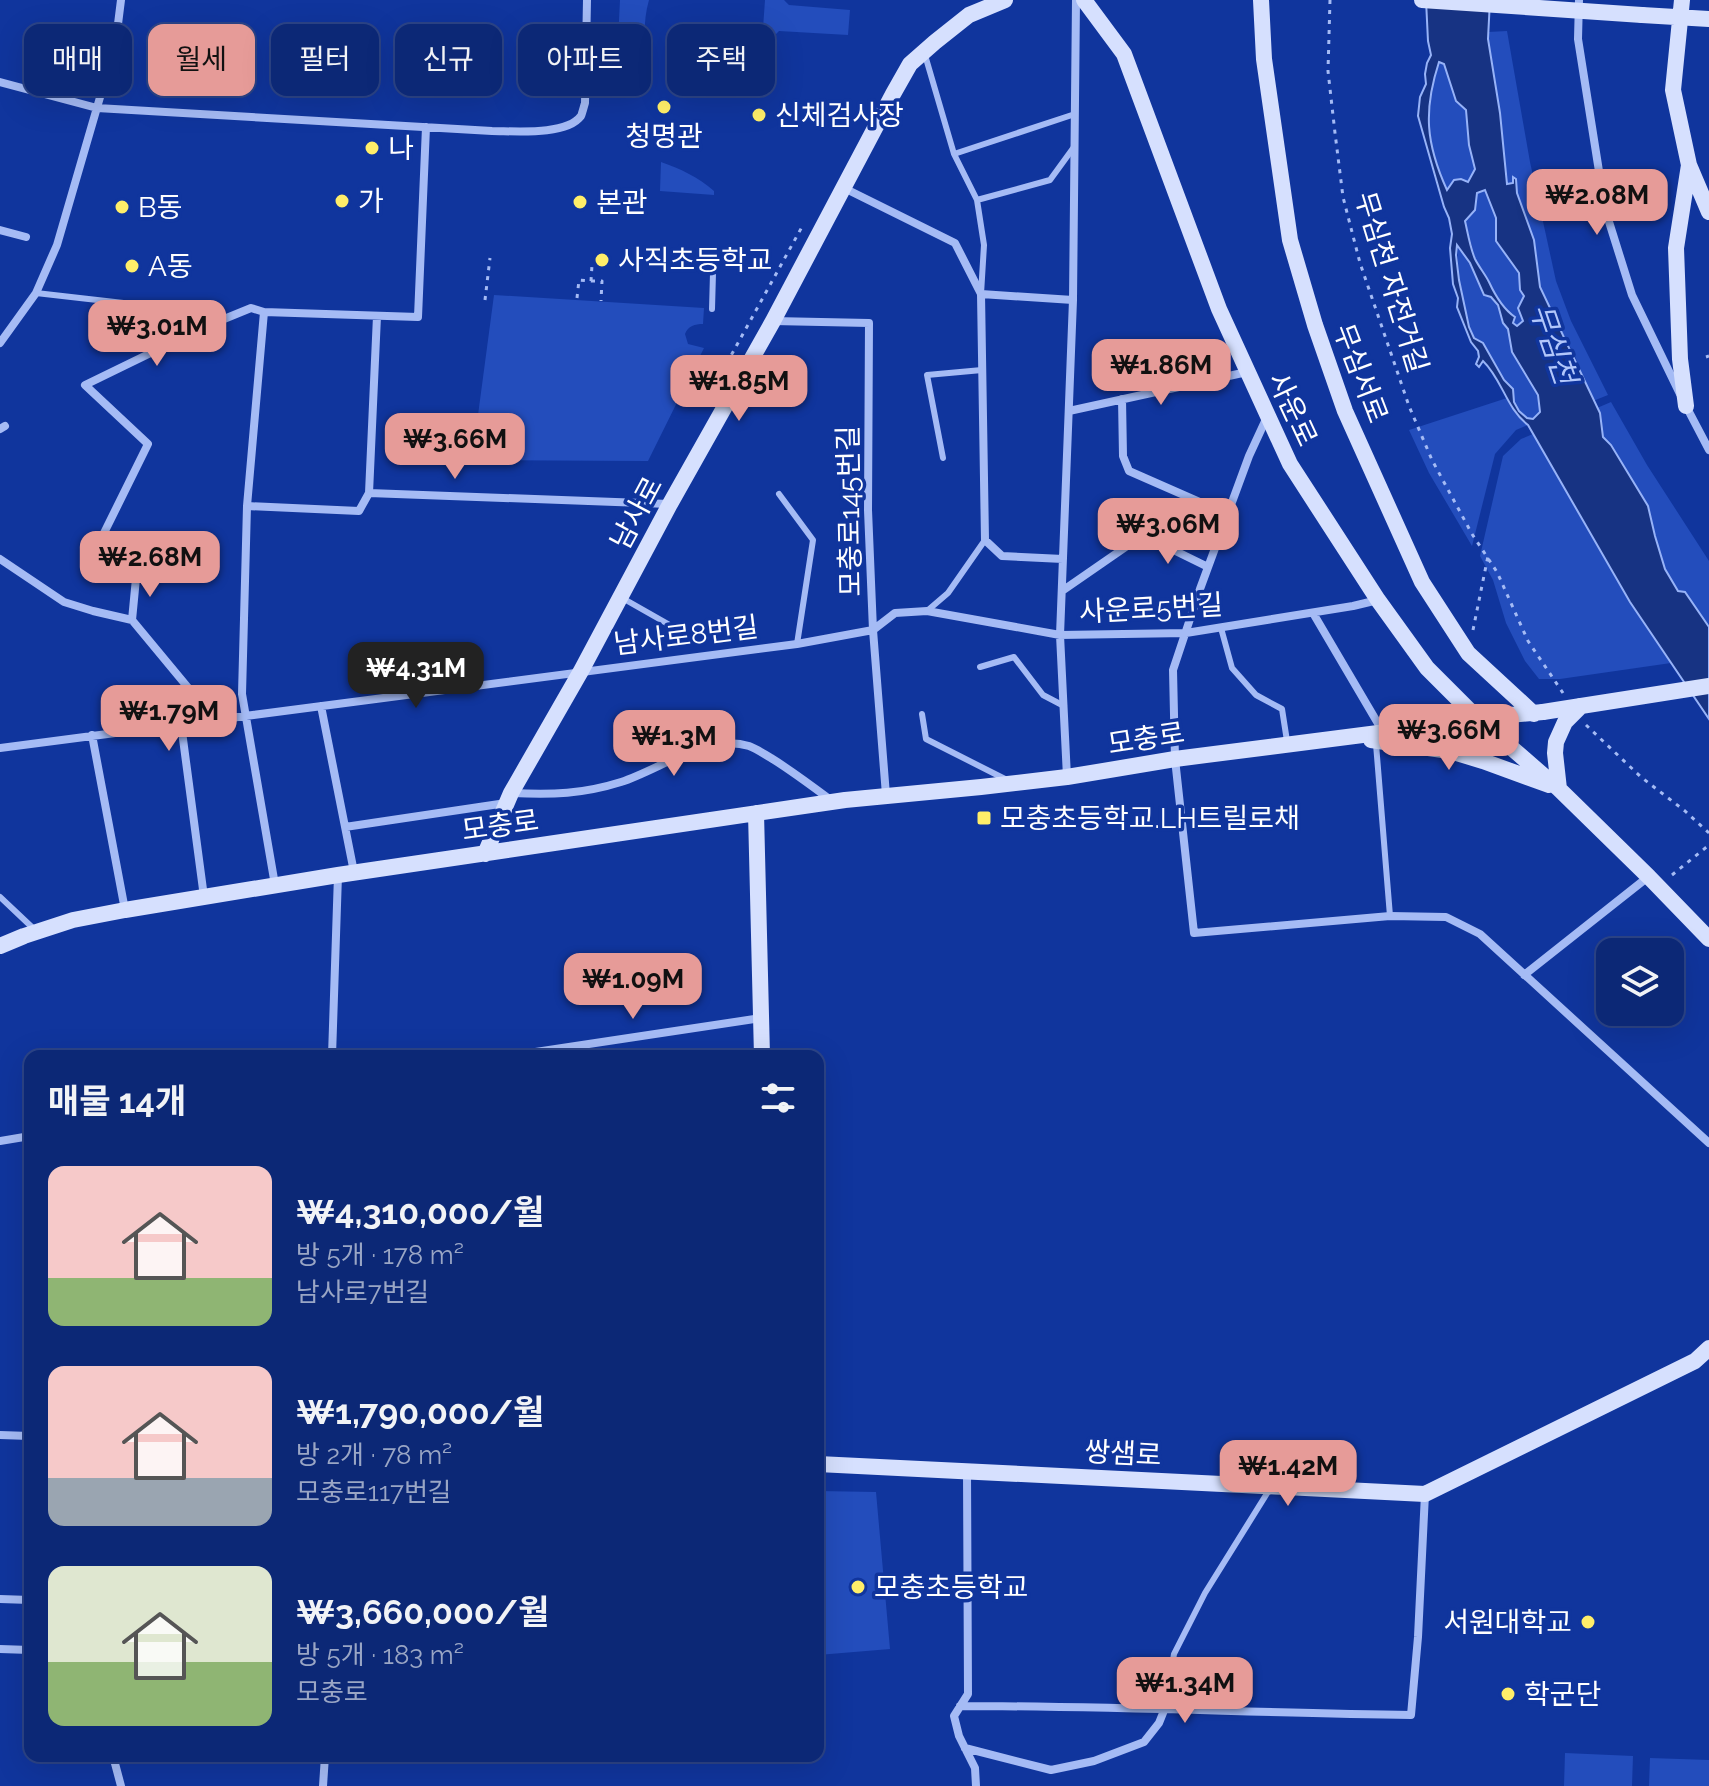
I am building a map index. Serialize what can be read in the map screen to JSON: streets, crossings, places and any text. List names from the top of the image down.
{
  "streets": {
    "street": [
      "무심서로",
      "사운로",
      "모충로145번길",
      "남사로",
      "사운로5번길",
      "남사로8번길",
      "모충로",
      "쌍샘로"
    ],
    "path": ["무심천 자전거길"]
  },
  "crossings": [
    ["무심천 자전거길", "무심서로"],
    ["사운로", "사운로5번길"],
    ["모충로145번길", "남사로"],
    ["모충로145번길", "사운로5번길"],
    ["모충로145번길", "남사로8번길"],
    ["모충로145번길", "모충로"],
    ["남사로", "남사로8번길"],
    ["남사로", "모충로"],
    ["사운로5번길", "남사로8번길"]
  ],
  "water": ["무심천"],
  "places": {
    "other": [
      "청명관",
      "신체검사장",
      "나",
      "가",
      "본관",
      "B동",
      "사직초등학교",
      "A동",
      "모충초등학교",
      "서원대학교",
      "학군단"
    ],
    "transit": ["모충초등학교.LH트릴로채"]
  },
  "page": {
    "chip": [
      "매매",
      "월세",
      "필터",
      "신규",
      "아파트",
      "주택"
    ],
    "price": [
      "₩2.08M",
      "₩3.01M",
      "₩1.86M",
      "₩1.85M",
      "₩3.66M",
      "₩3.06M",
      "₩2.68M",
      "₩4.31M",
      "₩1.79M",
      "₩3.66M",
      "₩1.3M",
      "₩1.09M",
      "₩1.42M",
      "₩1.34M"
    ],
    "heading": "매물 14개",
    "list": [
      {
        "name": "₩4,310,000/월",
        "note": "방 5개 · 178 m² · 남사로7번길"
      },
      {
        "name": "₩1,790,000/월",
        "note": "방 2개 · 78 m² · 모충로117번길"
      },
      {
        "name": "₩3,660,000/월",
        "note": "방 5개 · 183 m² · 모충로"
      }
    ]
  }
}
